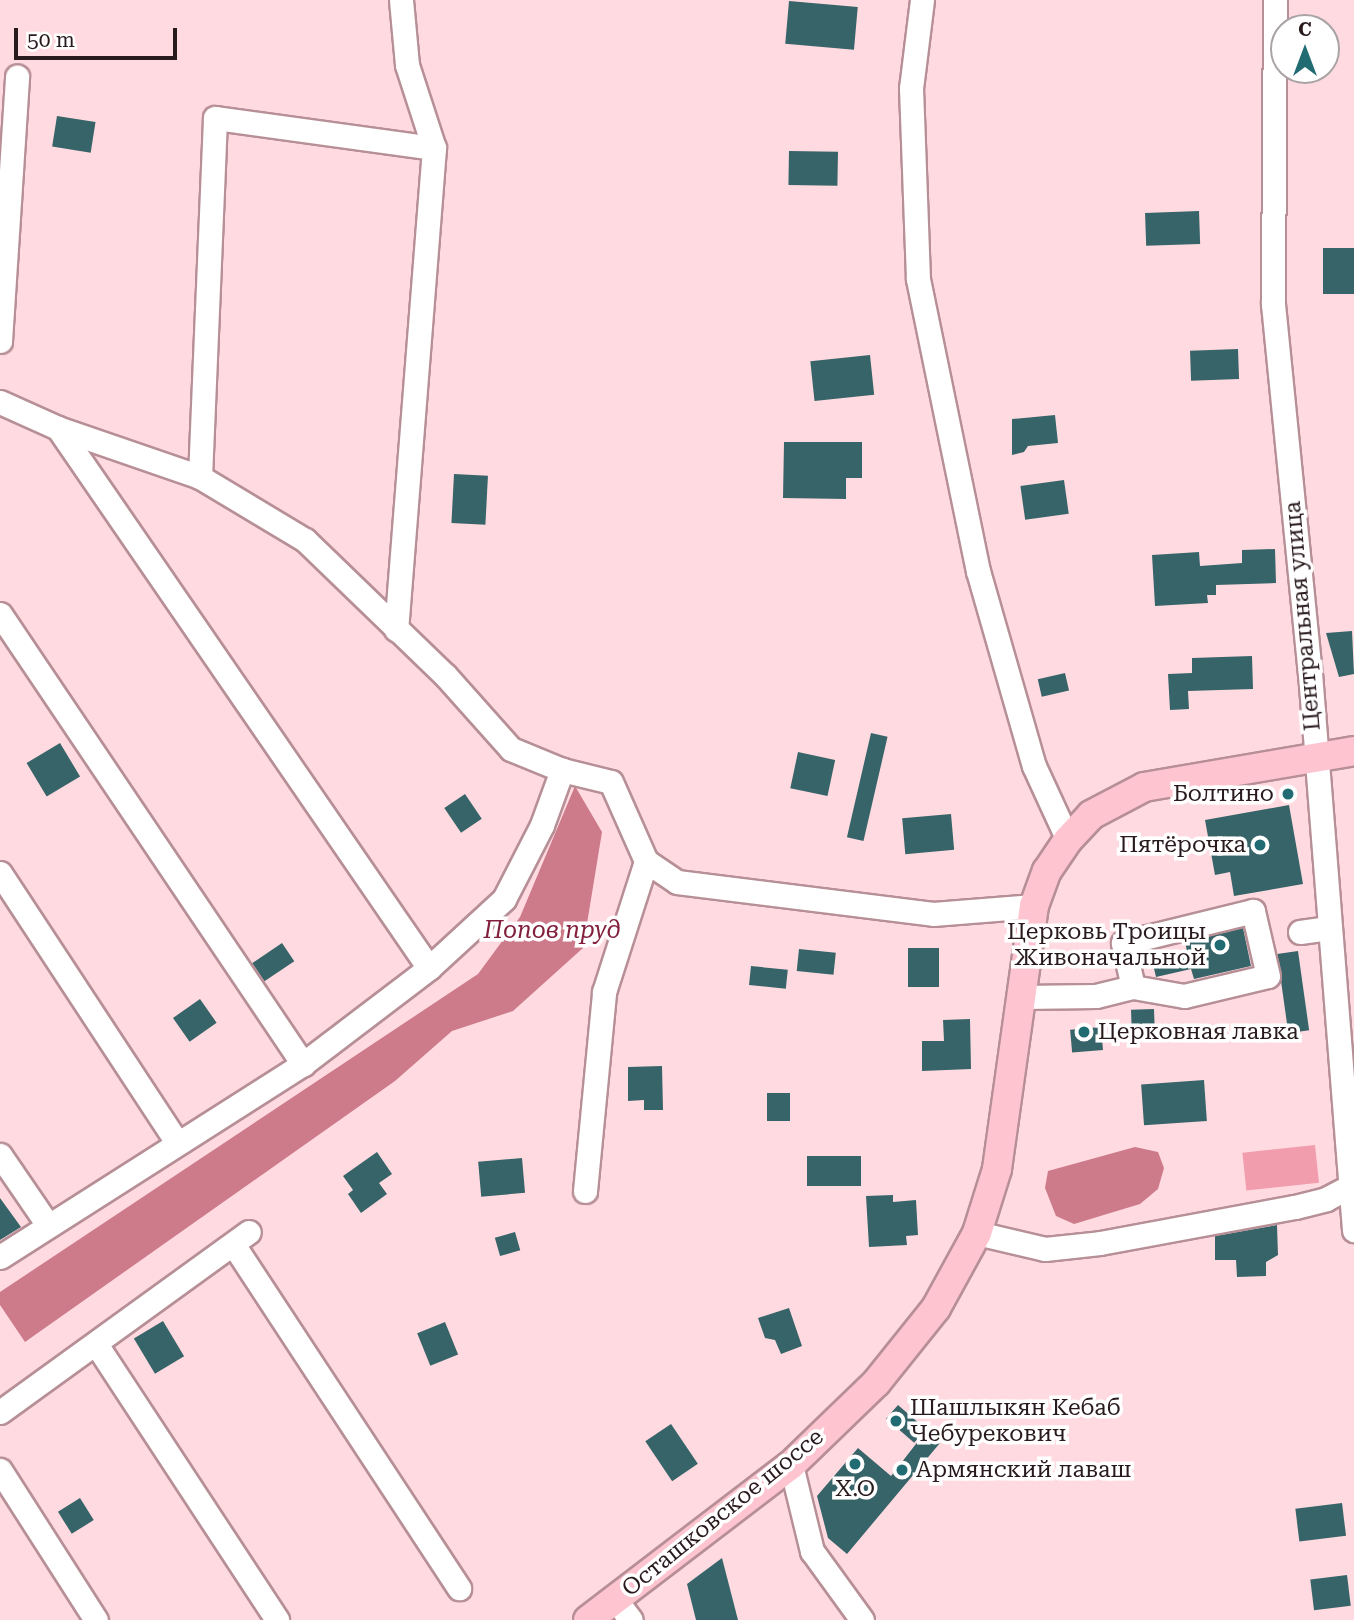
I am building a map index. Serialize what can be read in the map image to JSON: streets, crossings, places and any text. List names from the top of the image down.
{
  "streets": {
    "main road": ["Осташковское шоссе"],
    "street": ["Центральная улица"]
  },
  "crossings": [
    ["Центральная улица", "Осташковское шоссе"]
  ],
  "water": ["Попов пруд"],
  "places": [
    "Болтино",
    "Пятёрочка",
    "Церковь Троицы Живоначальной",
    "Церковная лавка",
    "Шашлыкян Кебаб Чебурекович",
    "X.O",
    "Армянский лаваш"
  ],
  "scale_bar": "50 m",
  "north": "top"
}
